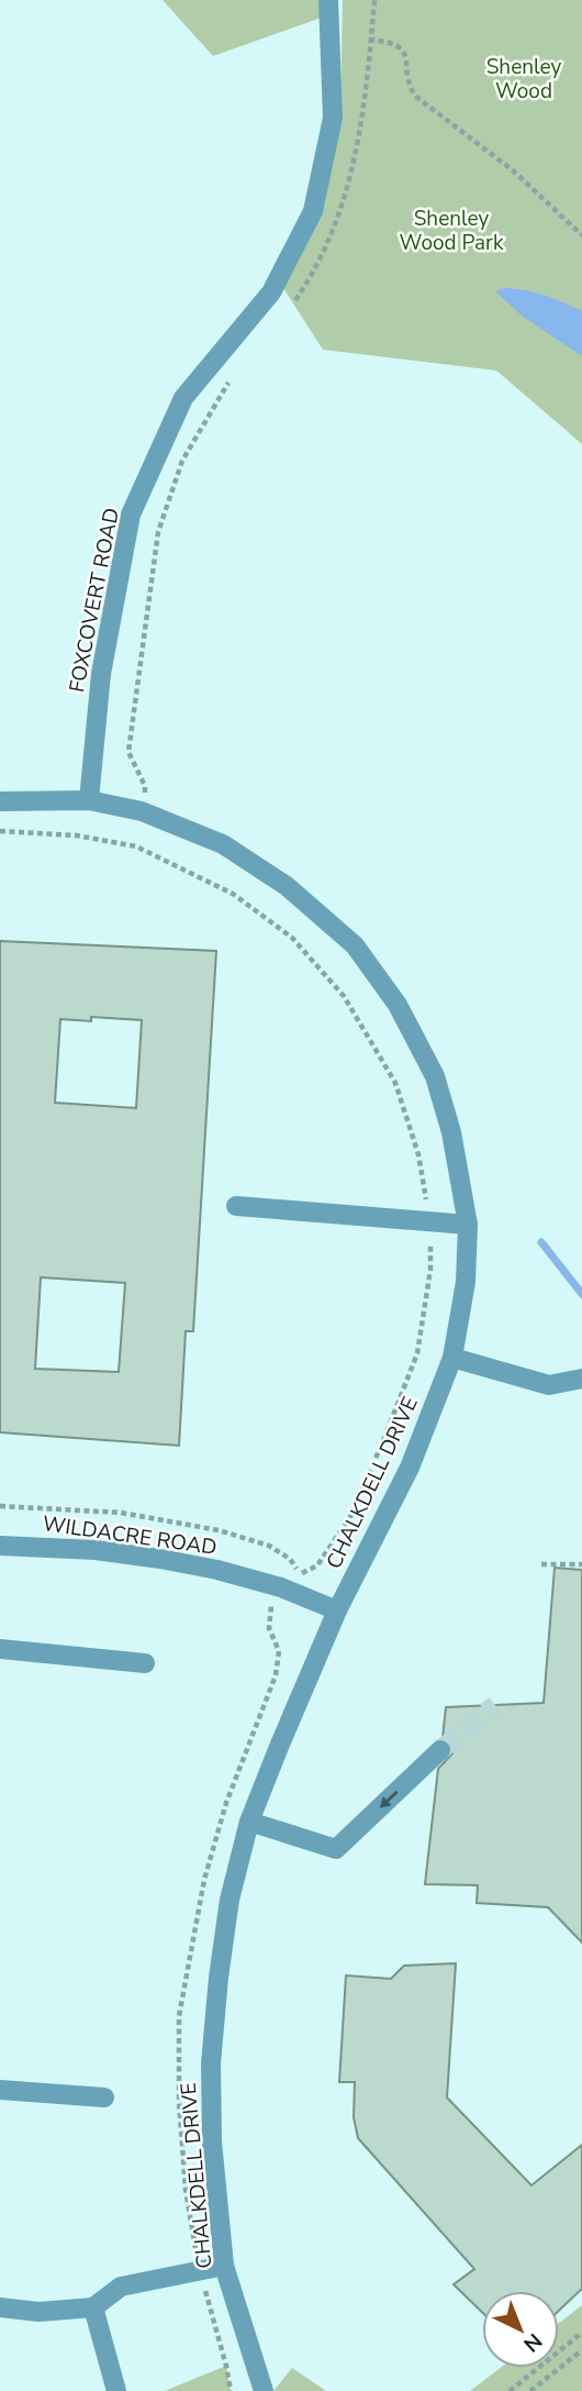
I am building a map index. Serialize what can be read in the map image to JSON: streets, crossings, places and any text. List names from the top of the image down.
{
  "streets": {
    "street": ["FOXCOVERT ROAD", "CHALKDELL DRIVE", "WILDACRE ROAD"]
  },
  "crossings": [
    ["FOXCOVERT ROAD", "CHALKDELL DRIVE"],
    ["CHALKDELL DRIVE", "WILDACRE ROAD"]
  ],
  "parks": ["Shenley Wood", "Shenley Wood Park"],
  "north": "bottom right"
}
